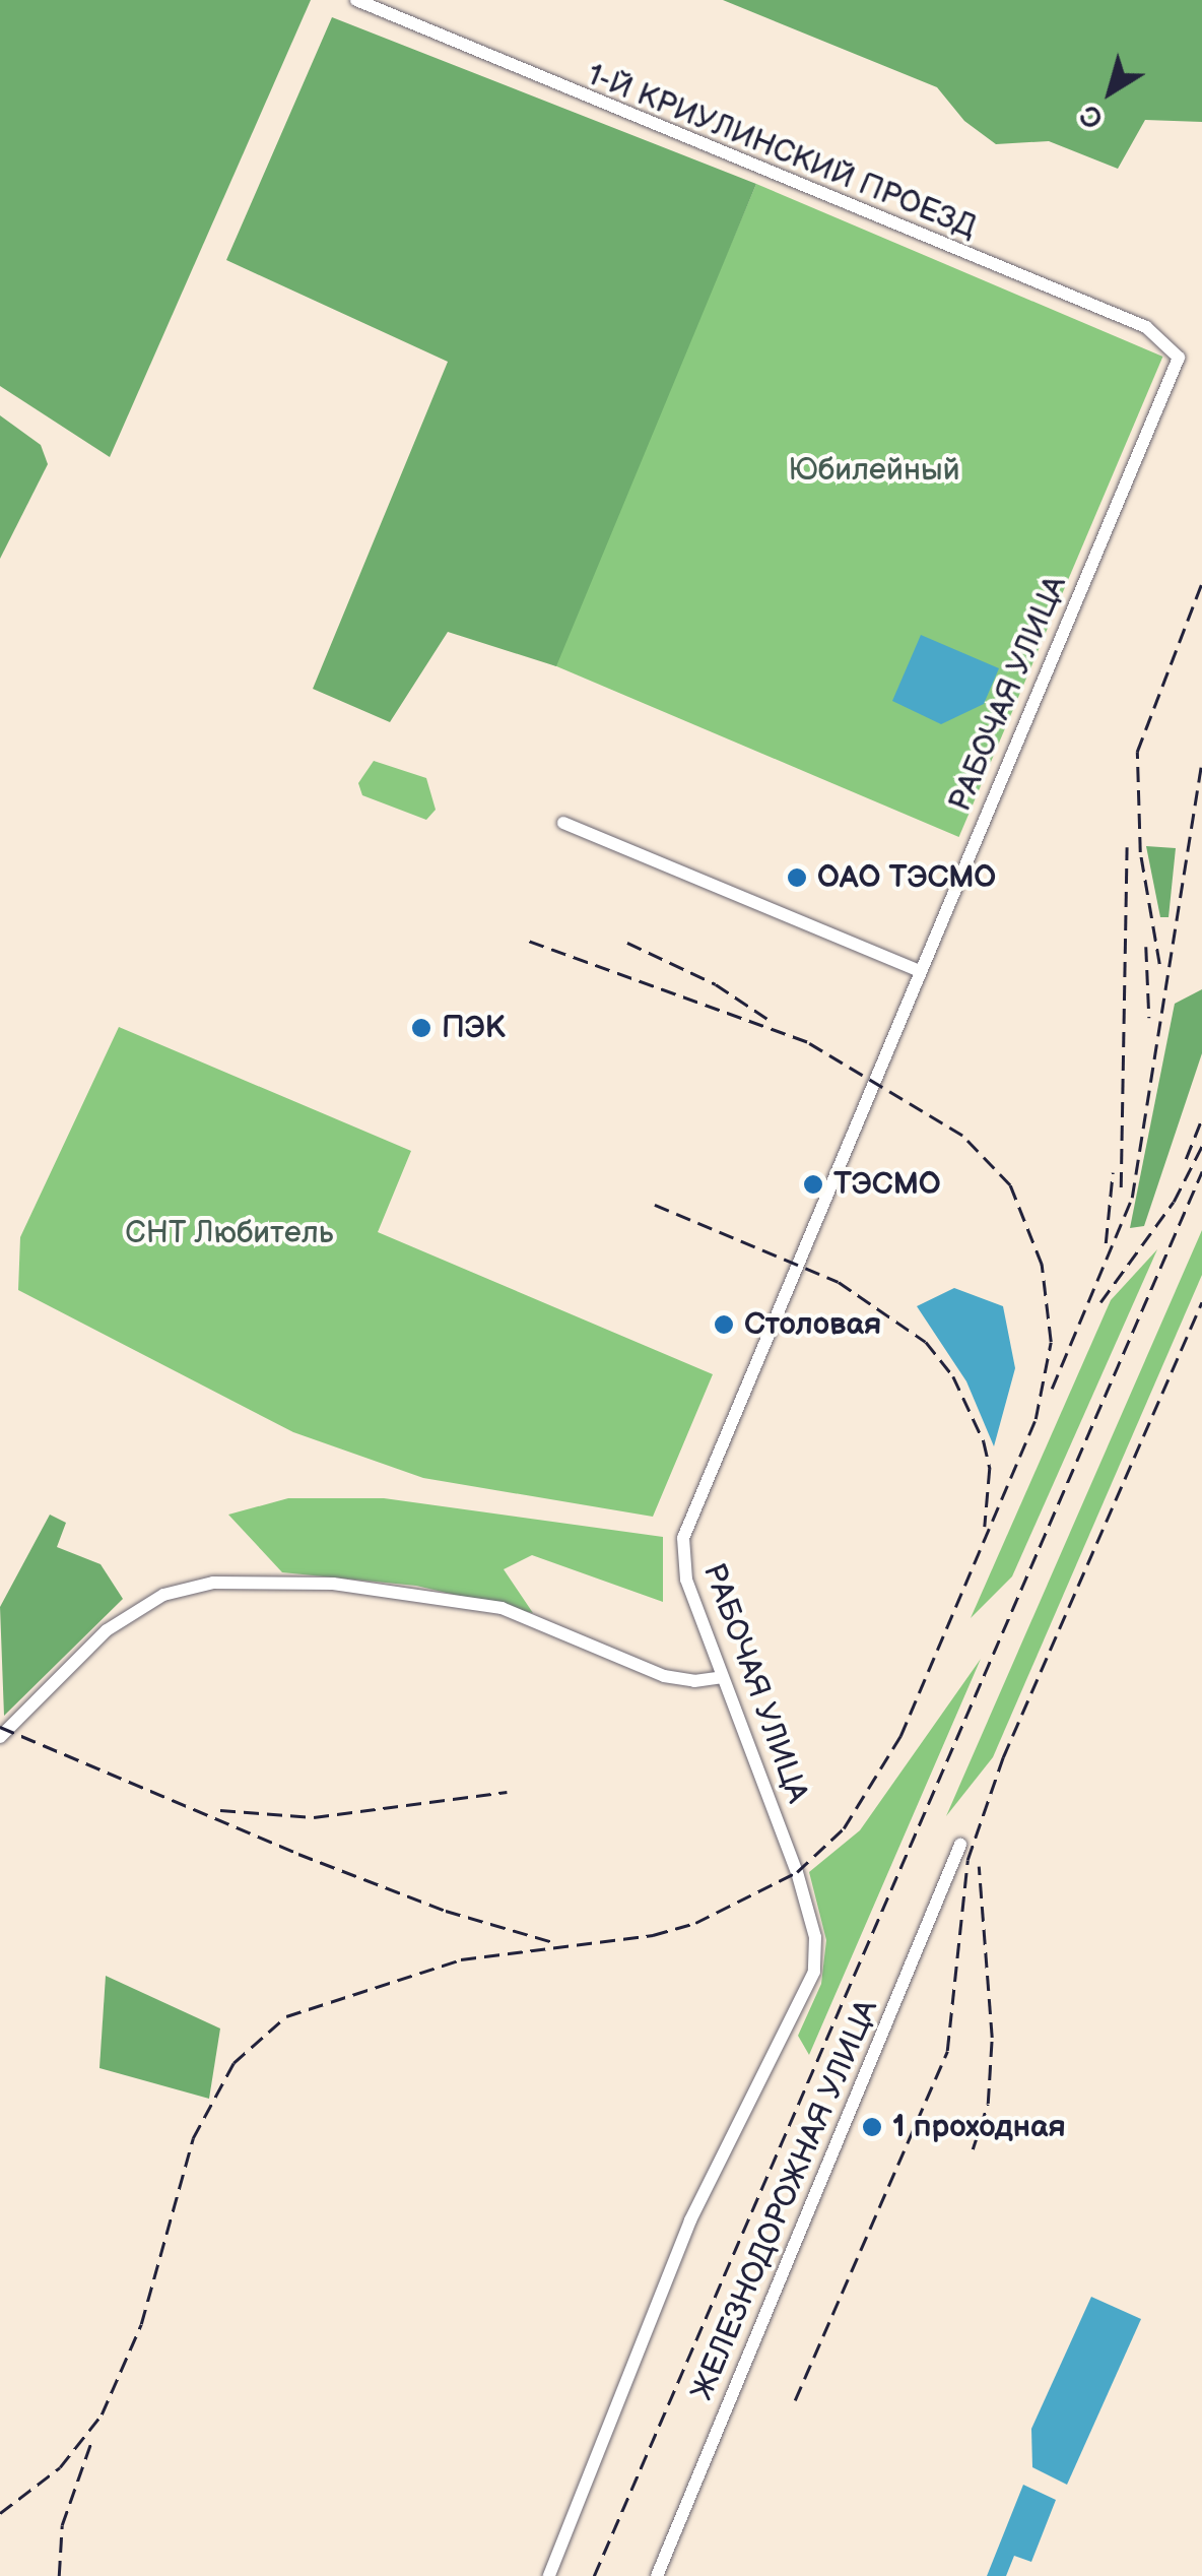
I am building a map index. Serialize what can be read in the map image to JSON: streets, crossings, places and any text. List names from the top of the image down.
{
  "streets": {
    "street": ["1-Й КРИУЛИНСКИЙ ПРОЕЗД", "РАБОЧАЯ УЛИЦА", "ЖЕЛЕЗНОДОРОЖНАЯ УЛИЦА"]
  },
  "crossings": [
    ["1-Й КРИУЛИНСКИЙ ПРОЕЗД", "РАБОЧАЯ УЛИЦА"]
  ],
  "parks": ["Юбилейный", "СНТ Любитель"],
  "places": [
    "ОАО ТЭСМО",
    "ПЭК",
    "ТЭСМО",
    "Столовая",
    "1 проходная"
  ],
  "north": "bottom left"
}
